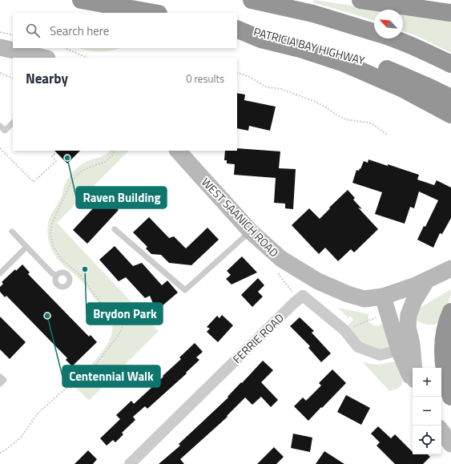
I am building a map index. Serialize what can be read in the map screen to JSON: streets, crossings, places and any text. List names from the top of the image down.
{
  "streets": {
    "highway": ["PATRICIA BAY HIGHWAY"],
    "main road": ["WEST SAANICH ROAD"],
    "street": ["FERRIE ROAD"]
  },
  "places": ["Raven Building", "Brydon Park", "Centennial Walk"],
  "north": "top left",
  "page": {
    "search": "Search here",
    "heading": ["Nearby", "0 results"],
    "map_buttons": ["+", "−"]
  }
}
